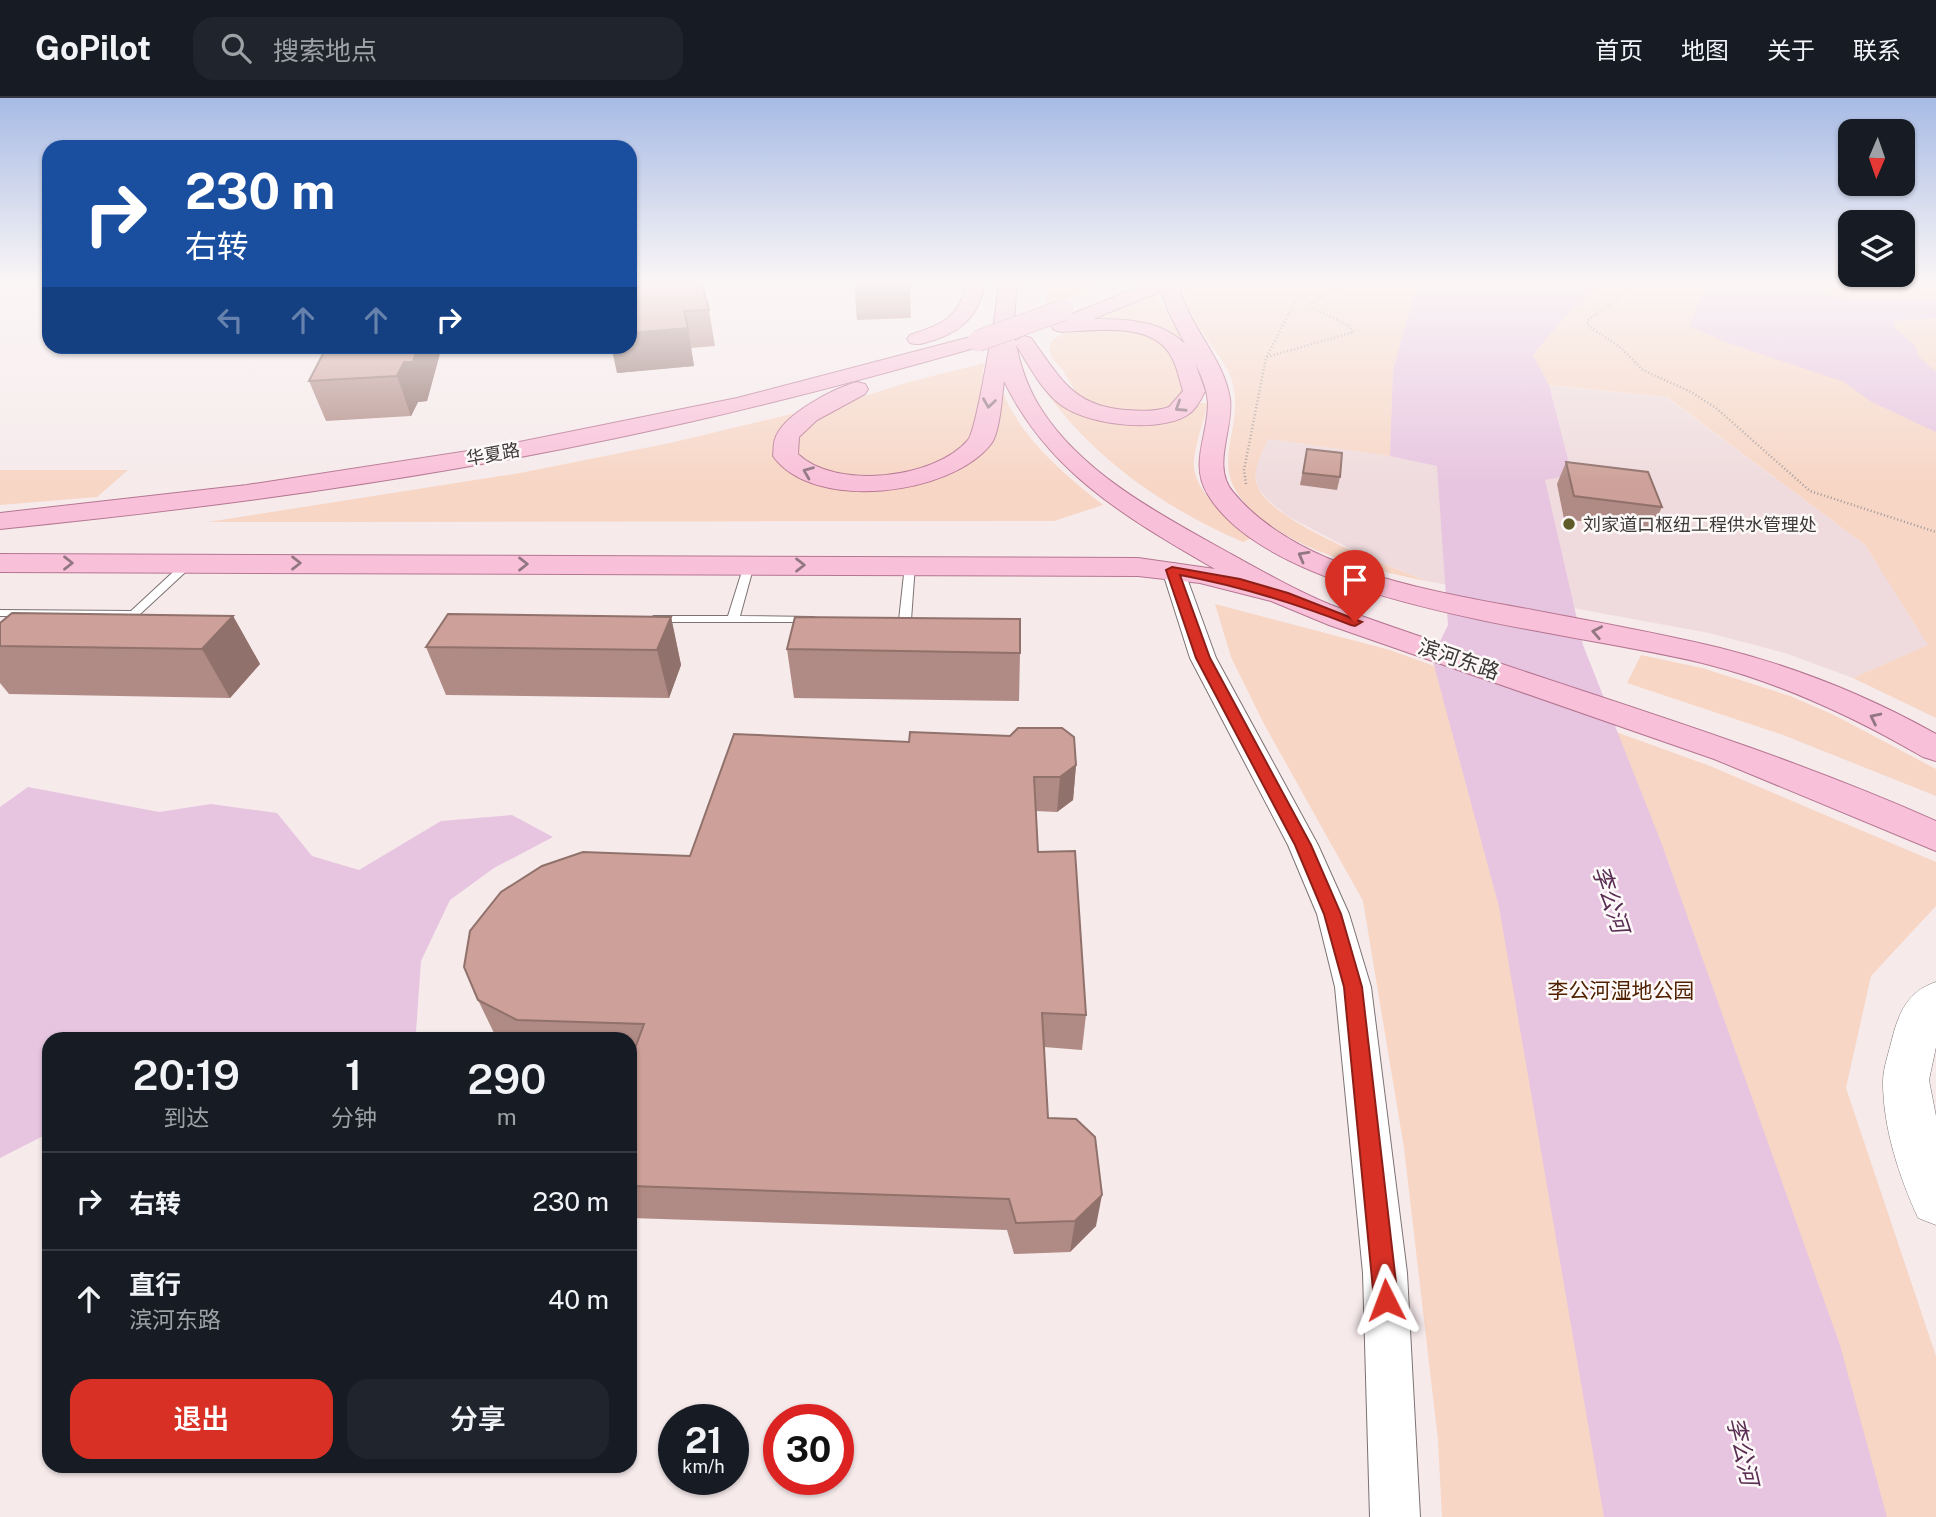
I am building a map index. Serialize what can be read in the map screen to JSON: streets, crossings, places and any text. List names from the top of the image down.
{
  "streets": {
    "main road": ["华夏路", "滨河东路"]
  },
  "water": ["李公河"],
  "parks": ["李公河湿地公园"],
  "places": ["刘家道口枢纽工程供水管理处"],
  "north": "bottom",
  "page": {
    "header": "GoPilot",
    "search": "搜索地点",
    "nav": [
      "首页",
      "地图",
      "关于",
      "联系"
    ],
    "turn": ["230 m", "右转"],
    "eta": [
      "20:19",
      "到达",
      "1",
      "分钟",
      "290",
      "m"
    ],
    "list": [
      {
        "name": "右转",
        "value": "230 m"
      },
      {
        "name": "直行",
        "note": "滨河东路",
        "value": "40 m"
      }
    ],
    "buttons": ["退出", "分享"],
    "speed": "21 km/h",
    "limit": "30"
  }
}
